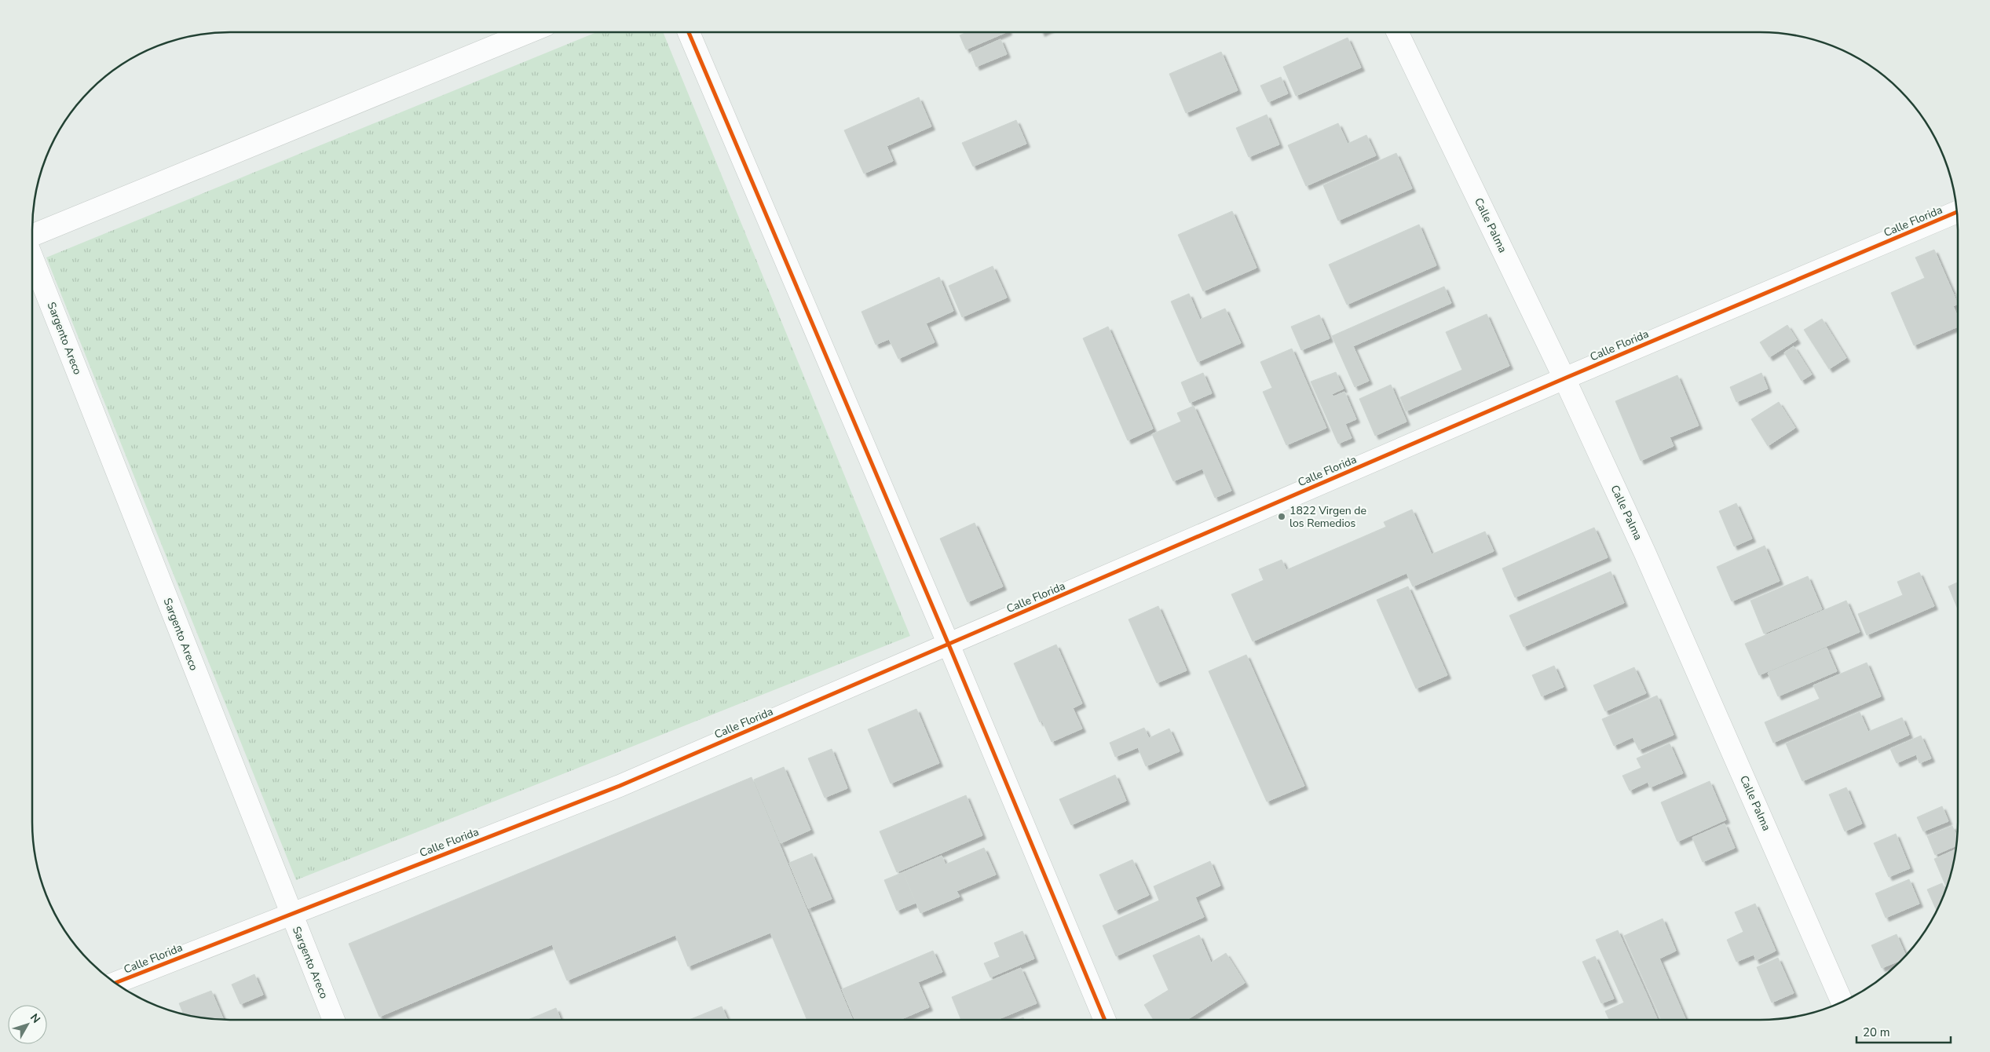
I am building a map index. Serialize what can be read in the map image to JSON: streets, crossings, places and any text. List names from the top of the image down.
{
  "streets": {
    "street": ["Calle Florida", "Calle Palma", "Sargento Areco"]
  },
  "crossings": [
    ["Calle Florida", "Calle Palma"],
    ["Calle Florida", "Sargento Areco"]
  ],
  "places": ["1822 Virgen de los Remedios"],
  "scale_bar": "20 m",
  "north": "top right"
}
